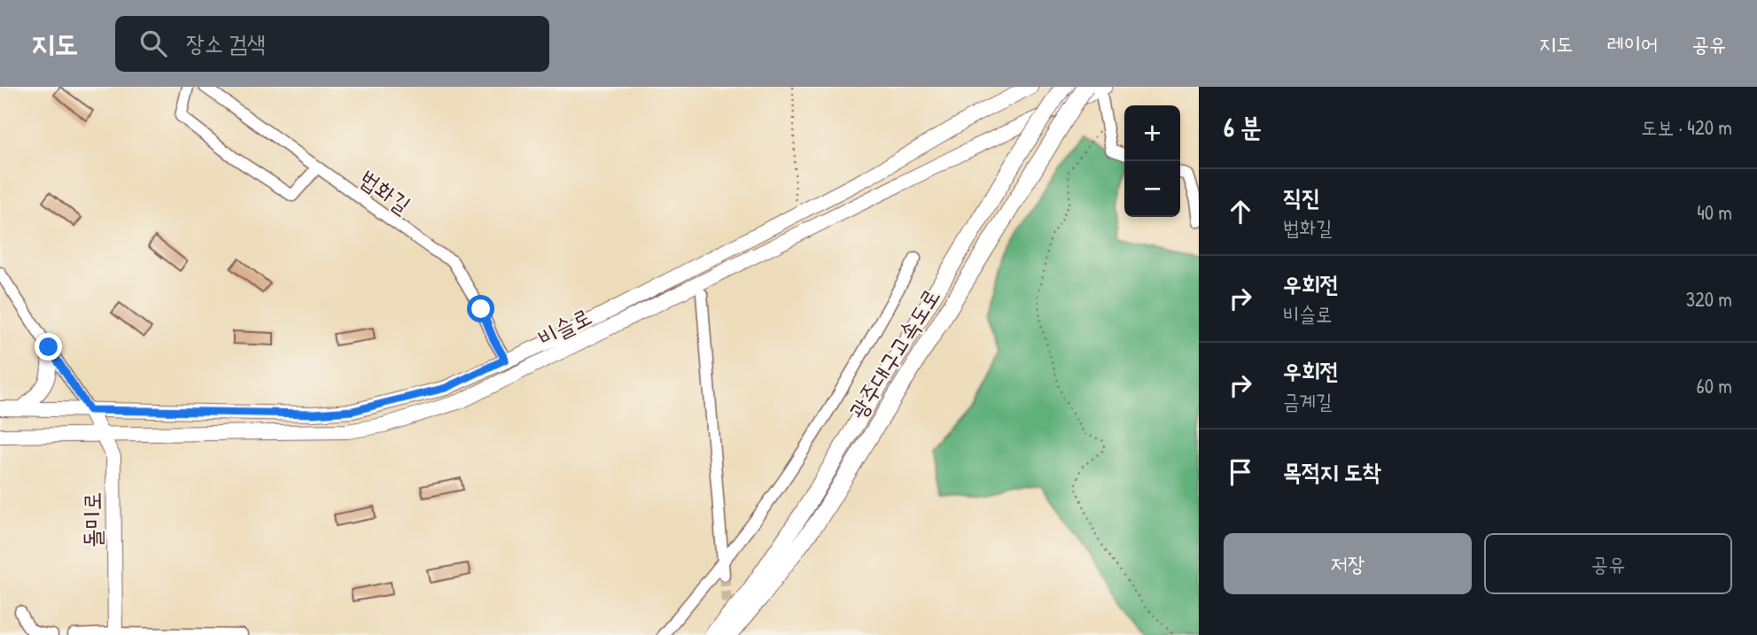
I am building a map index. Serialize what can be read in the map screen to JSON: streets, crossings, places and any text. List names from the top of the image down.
{
  "streets": {
    "highway": ["광주대구고속도로"],
    "main road": ["비슬로", "돌미로"],
    "street": ["법화길"]
  },
  "crossings": [
    ["법화길", "비슬로"],
    ["비슬로", "광주대구고속도로"],
    ["비슬로", "돌미로"]
  ],
  "page": {
    "header": "지도",
    "search": "장소 검색",
    "nav": ["지도", "레이어", "공유"],
    "heading": ["6 분", "도보 · 420 m"],
    "map_buttons": ["+", "−"],
    "list": [
      ["직진", "법화길", "40 m"],
      ["우회전", "비슬로", "320 m"],
      ["우회전", "금계길", "60 m"],
      "목적지 도착"
    ],
    "buttons": ["저장", "공유"]
  }
}
